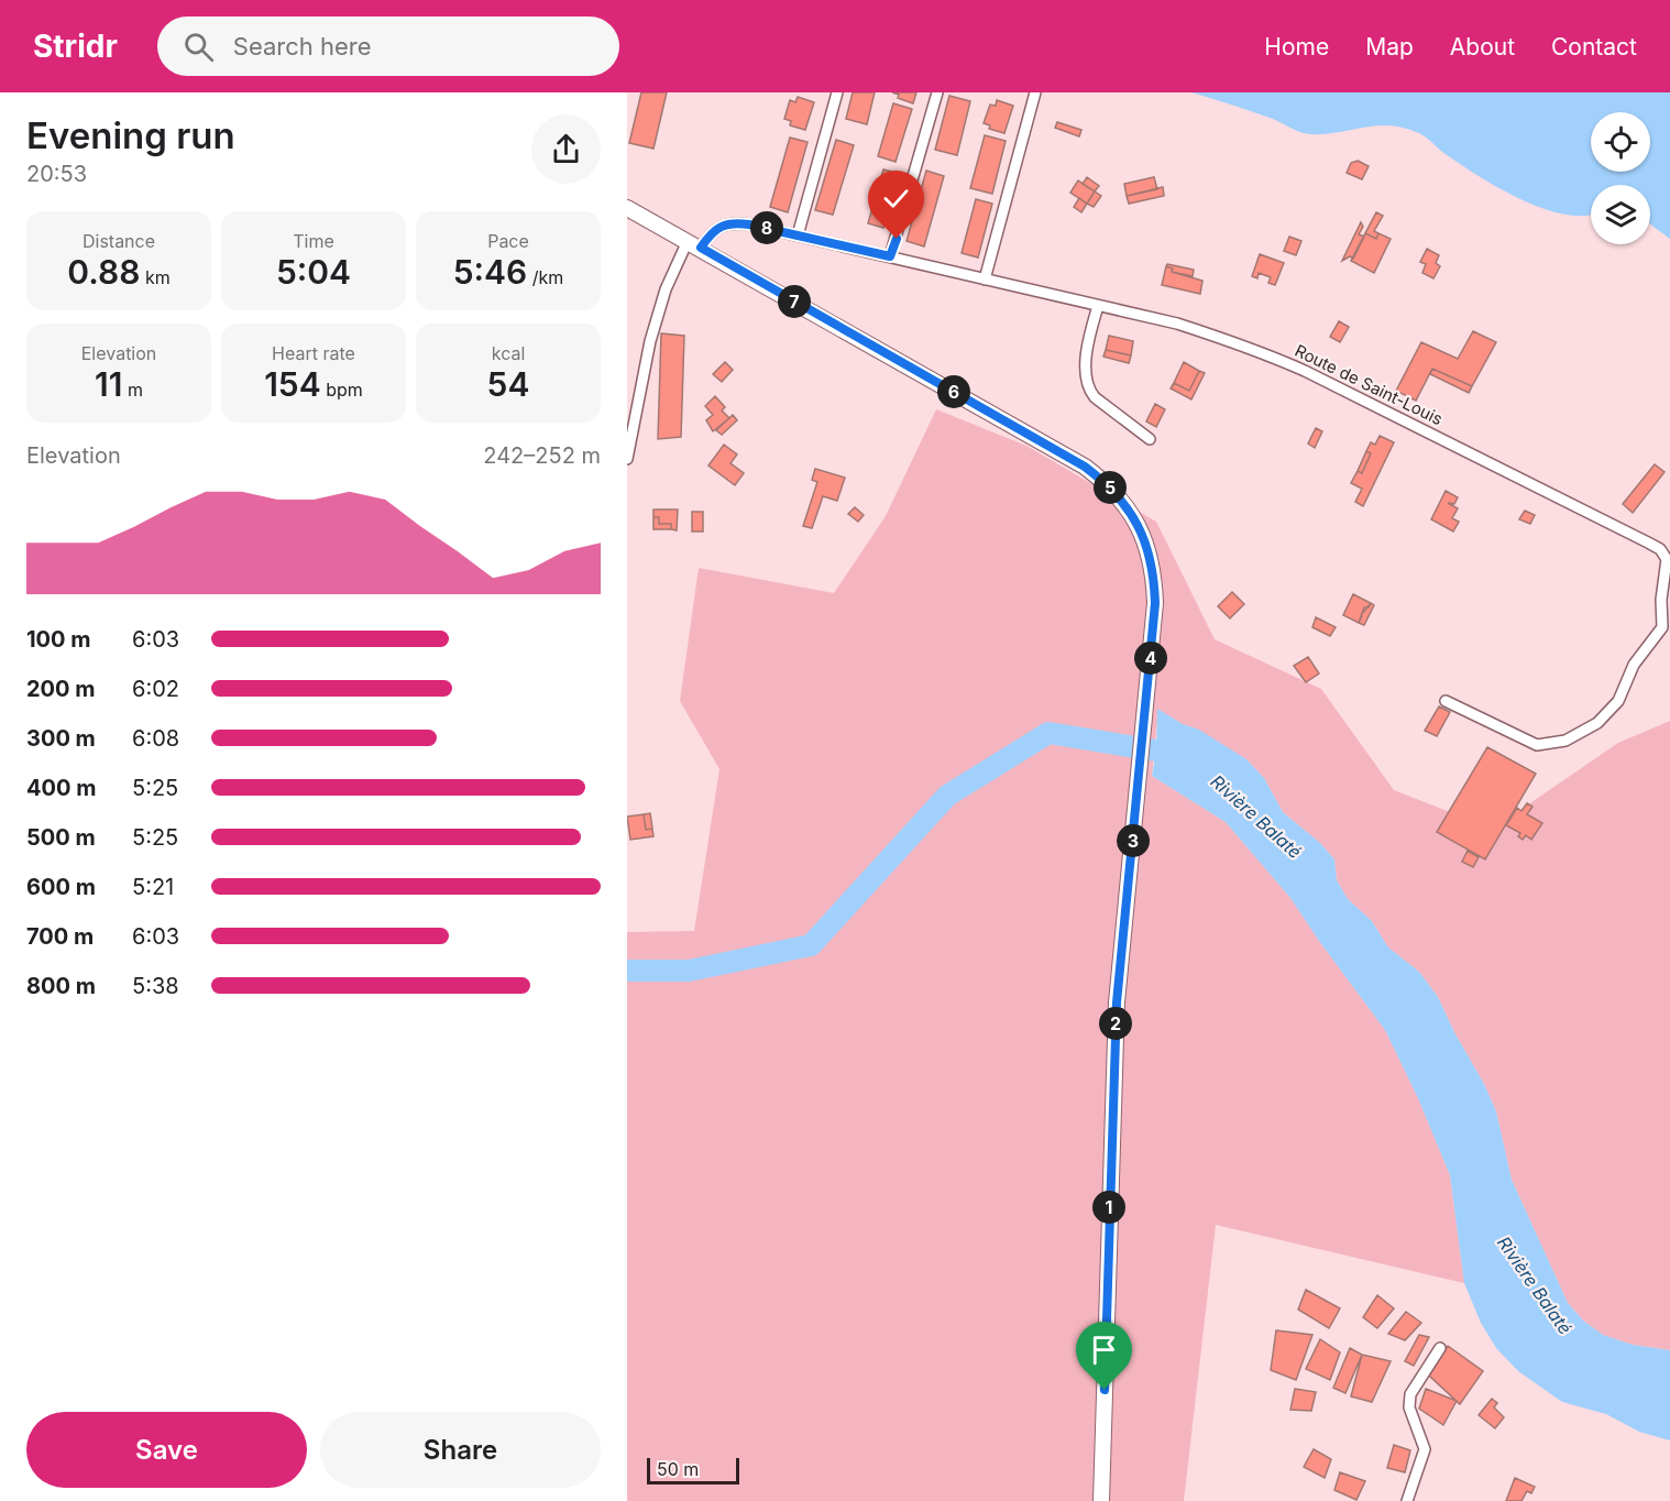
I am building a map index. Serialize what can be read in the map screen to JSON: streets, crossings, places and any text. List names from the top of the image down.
{
  "streets": {
    "street": ["Route de Saint-Louis"]
  },
  "water": ["Rivière Balaté"],
  "scale_bar": "50 m",
  "page": {
    "header": "Stridr",
    "search": "Search here",
    "nav": [
      "Home",
      "Map",
      "About",
      "Contact"
    ],
    "heading": ["Evening run", "20:53"],
    "stats": [
      ["Distance", "0.88 km"],
      ["Time", "5:04"],
      ["Pace", "5:46 /km"],
      ["Elevation", "11 m"],
      ["Heart rate", "154 bpm"],
      ["kcal", "54"]
    ],
    "pins": [
      "8",
      "7",
      "6",
      "5",
      "4",
      "3",
      "2",
      "1"
    ],
    "chart": ["Elevation", "242–252 m"],
    "list": [
      {
        "name": "100 m",
        "note": "6:03"
      },
      {
        "name": "200 m",
        "note": "6:02"
      },
      {
        "name": "300 m",
        "note": "6:08"
      },
      {
        "name": "400 m",
        "note": "5:25"
      },
      {
        "name": "500 m",
        "note": "5:25"
      },
      {
        "name": "600 m",
        "note": "5:21"
      },
      {
        "name": "700 m",
        "note": "6:03"
      },
      {
        "name": "800 m",
        "note": "5:38"
      }
    ],
    "buttons": ["Save", "Share"],
    "scale": "50 m"
  }
}
